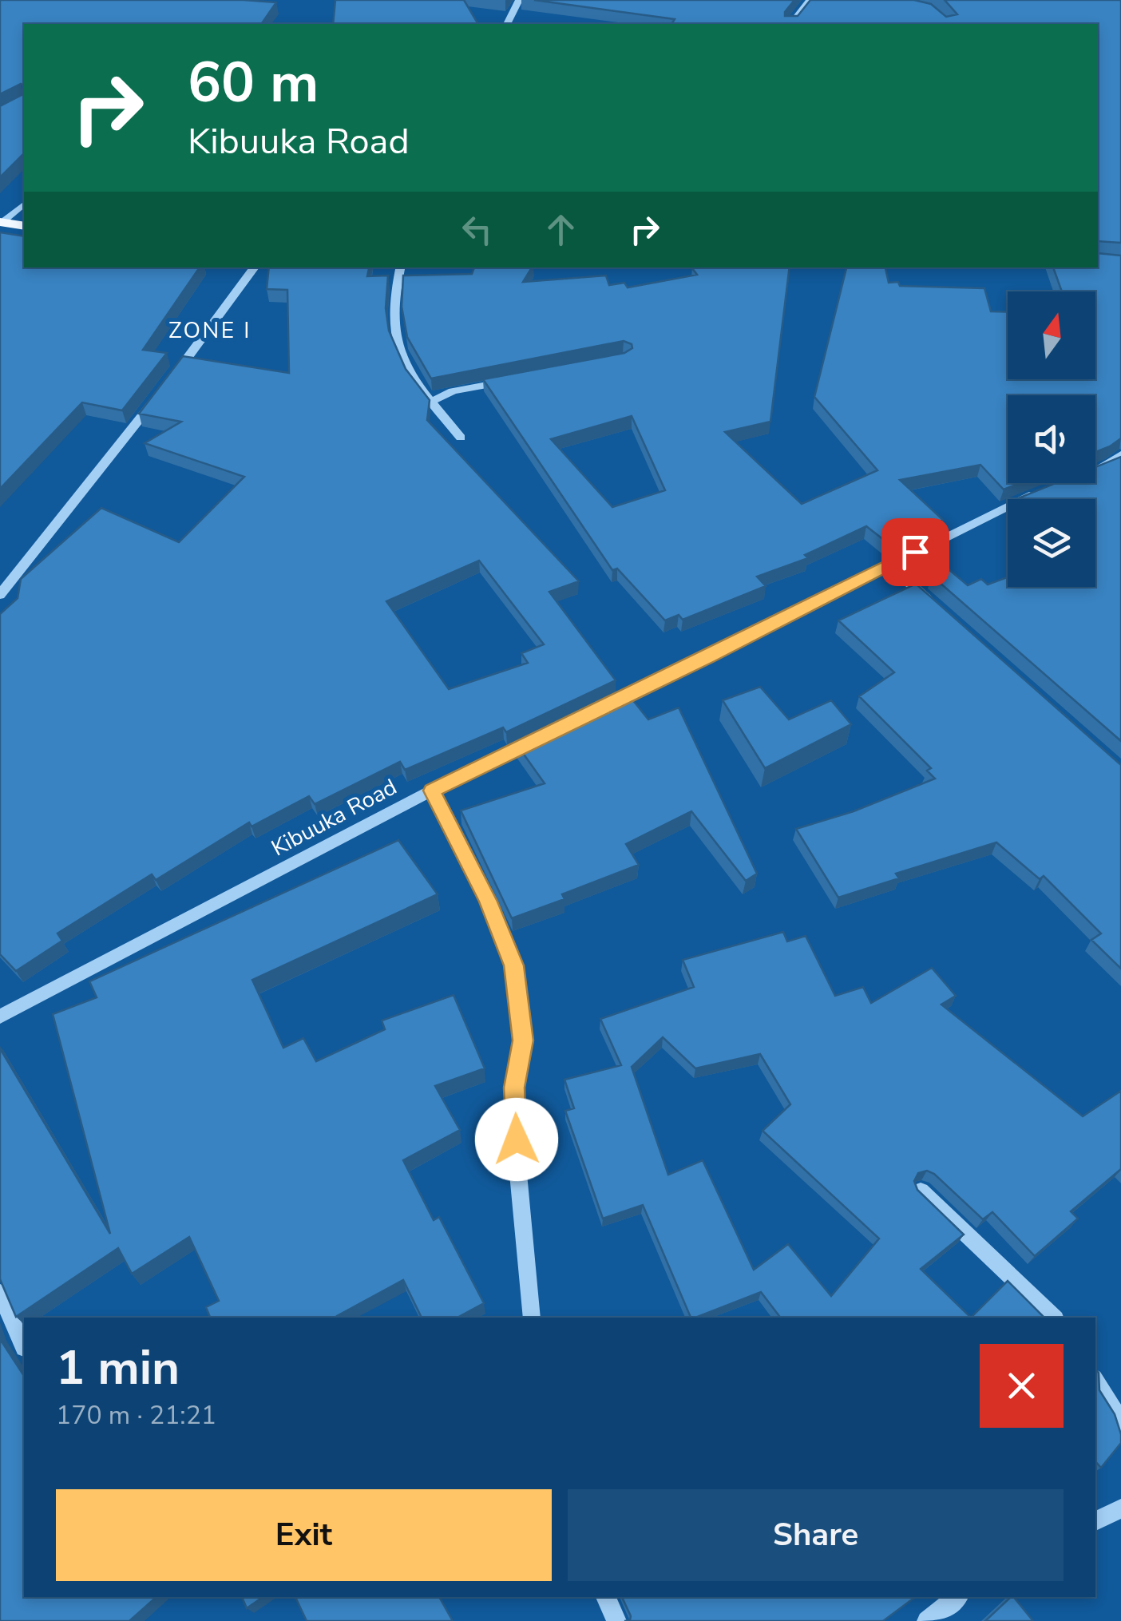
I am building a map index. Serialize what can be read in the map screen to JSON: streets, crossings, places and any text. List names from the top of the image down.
{
  "streets": {
    "street": ["Kibuuka Road"]
  },
  "districts": ["ZONE I"],
  "north": "top",
  "page": {
    "turn": ["60 m", "Kibuuka Road"],
    "heading": ["1 min", "170 m · 21:21"],
    "buttons": ["Exit", "Share"]
  }
}
